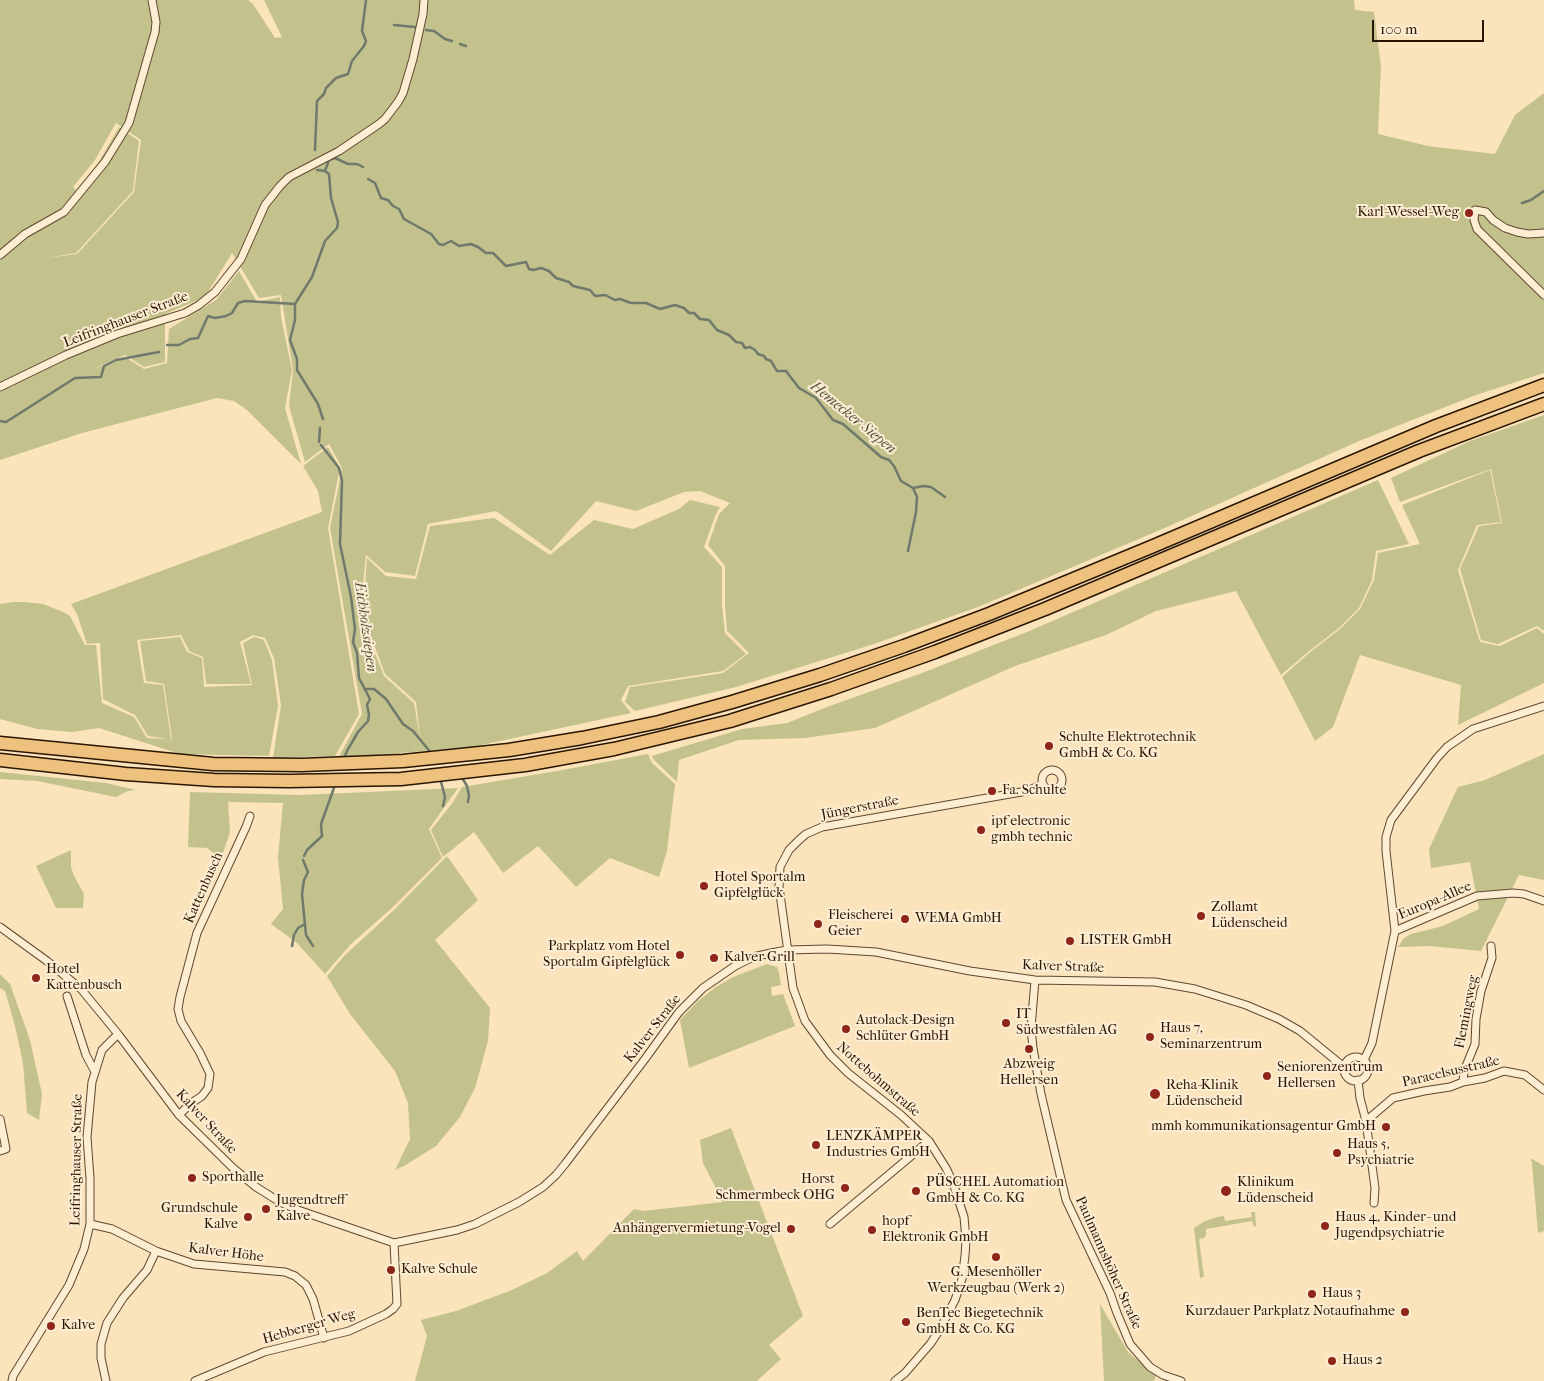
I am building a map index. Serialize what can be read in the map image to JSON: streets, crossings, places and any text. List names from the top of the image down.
{
  "streets": {
    "street": [
      "Leifringhauser Straße",
      "Jüngerstraße",
      "Kattenbusch",
      "Europa-Allee",
      "Kalver Straße",
      "Flemingweg",
      "Paracelsusstraße",
      "Nottebohmstraße",
      "Kalver Höhe",
      "Paulmannshöher Straße",
      "Hebberger Weg"
    ]
  },
  "crossings": [
    ["Leifringhauser Straße", "Kalver Straße"],
    ["Leifringhauser Straße", "Kalver Höhe"],
    ["Jüngerstraße", "Kalver Straße"],
    ["Jüngerstraße", "Nottebohmstraße"],
    ["Kattenbusch", "Kalver Straße"],
    ["Kalver Straße", "Nottebohmstraße"],
    ["Kalver Straße", "Paulmannshöher Straße"],
    ["Kalver Straße", "Hebberger Weg"],
    ["Flemingweg", "Paracelsusstraße"],
    ["Kalver Höhe", "Hebberger Weg"]
  ],
  "water": ["Hemecker Siepen", "Eichholzsiepen"],
  "places": [
    "Karl-Wessel-Weg",
    "Schulte Elektrotechnik GmbH & Co. KG",
    "Fa. Schulte",
    "ipf electronic gmbh technic",
    "Hotel Sportalm Gipfelglück",
    "Zollamt Lüdenscheid",
    "WEMA GmbH",
    "Fleischerei Geier",
    "LISTER GmbH",
    "Parkplatz vom Hotel Sportalm Gipfelglück",
    "Kalver Grill",
    "Hotel Kattenbusch",
    "IT Südwestfalen AG",
    "Autolack-Design Schlüter GmbH",
    "Haus 7, Seminarzentrum",
    "Abzweig Hellersen",
    "Seniorenzentrum Hellersen",
    "Reha-Klinik Lüdenscheid",
    "mmh kommunikationsagentur GmbH",
    "LENZKÄMPER Industries GmbH",
    "Haus 5, Psychiatrie",
    "Sporthalle",
    "Horst Schmermbeck OHG",
    "PÜSCHEL Automation GmbH & Co. KG",
    "Klinikum Lüdenscheid",
    "Jugendtreff Kalve",
    "Grundschule Kalve",
    "Haus 4, Kinder- und Jugendpsychiatrie",
    "Anhängervermietung-Vogel",
    "hopf Elektronik GmbH",
    "G. Mesenhöller Werkzeugbau (Werk 2)",
    "Kalve Schule",
    "Haus 3",
    "Kurzdauer Parkplatz Notaufnahme",
    "BenTec Biegetechnik GmbH & Co. KG",
    "Kalve",
    "Haus 2"
  ],
  "scale_bar": "100 m"
}
